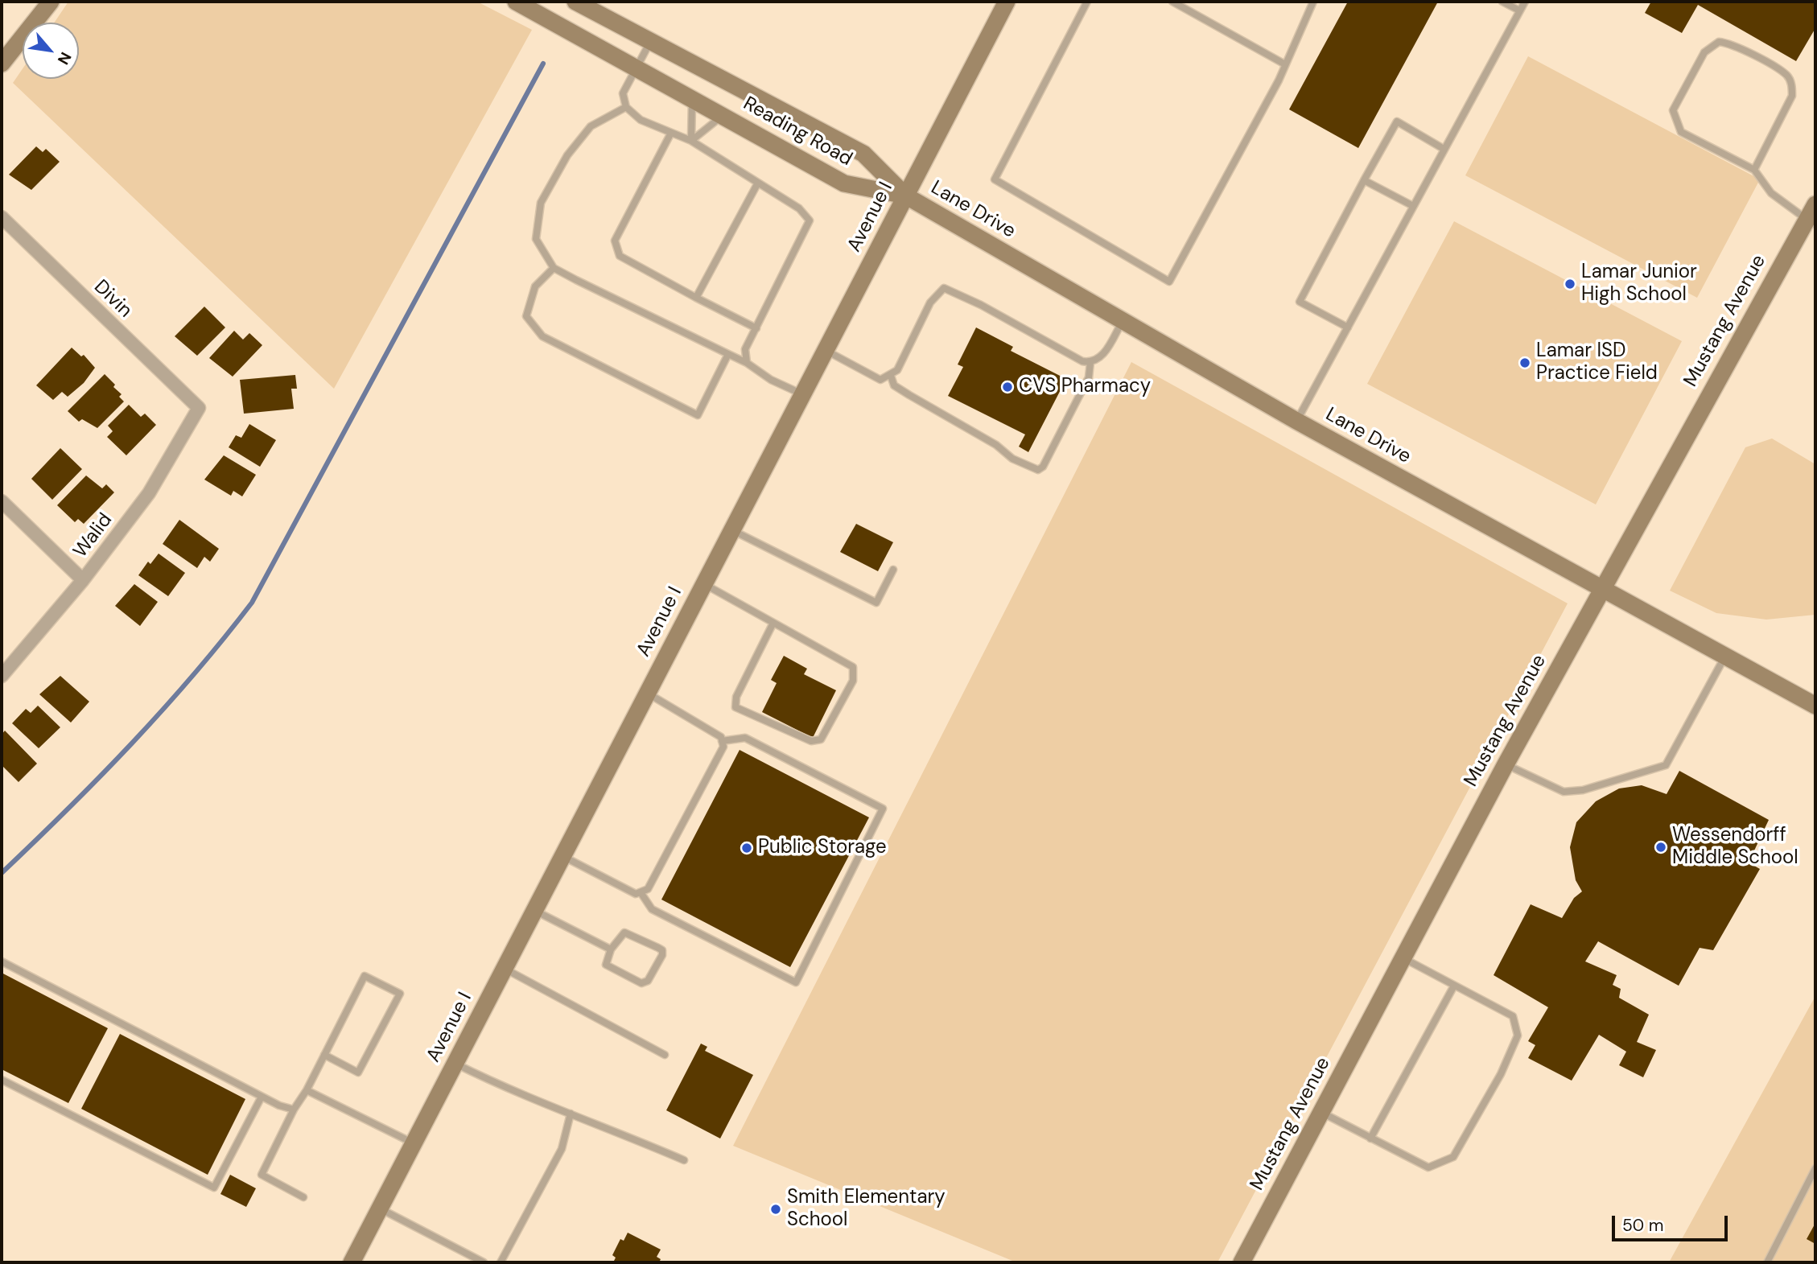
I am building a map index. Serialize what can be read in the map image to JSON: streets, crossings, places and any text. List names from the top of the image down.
{
  "streets": {
    "main road": [
      "Reading Road",
      "Lane Drive",
      "Avenue I",
      "Mustang Avenue"
    ],
    "street": ["Divin", "Walid"]
  },
  "crossings": [
    ["Reading Road", "Lane Drive"],
    ["Reading Road", "Avenue I"],
    ["Lane Drive", "Avenue I"],
    ["Lane Drive", "Mustang Avenue"],
    ["Divin", "Walid"]
  ],
  "places": [
    "Lamar Junior High School",
    "Lamar ISD Practice Field",
    "CVS Pharmacy",
    "Wessendorff Middle School",
    "Public Storage",
    "Smith Elementary School"
  ],
  "scale_bar": "50 m",
  "north": "bottom right"
}
